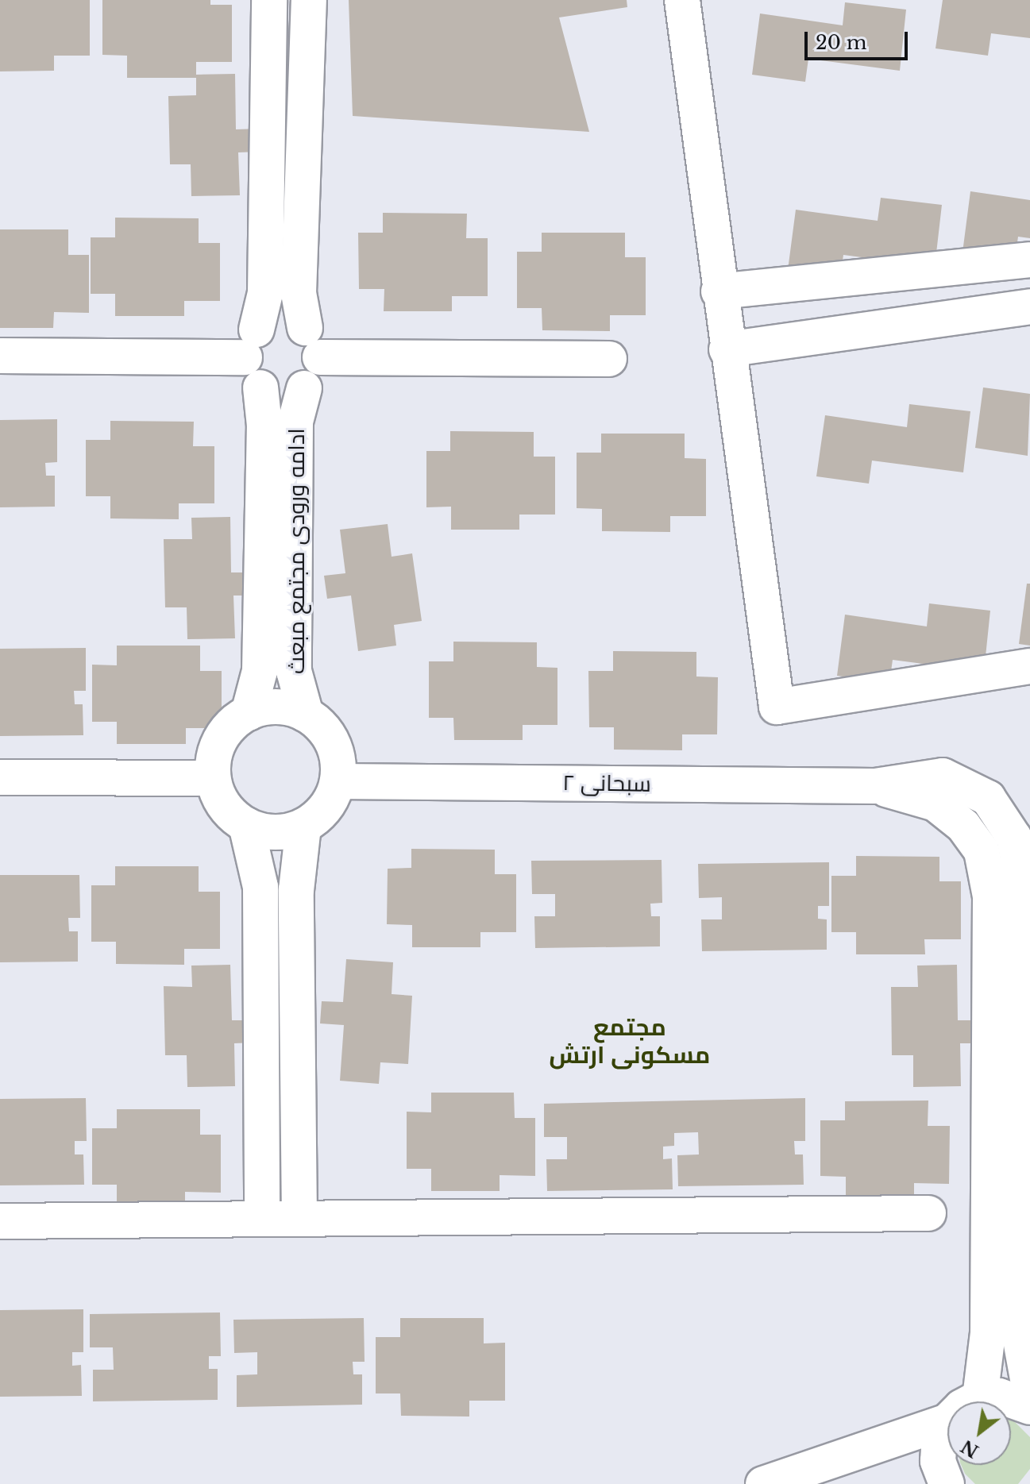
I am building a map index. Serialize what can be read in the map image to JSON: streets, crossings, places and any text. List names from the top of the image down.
{
  "streets": {
    "street": ["ادامه ورودی مجتمع مبعث", "سبحانی ۲"]
  },
  "crossings": [
    ["ادامه ورودی مجتمع مبعث", "سبحانی ۲"]
  ],
  "districts": ["مجتمع مسکونی ارتش"],
  "scale_bar": "20 m",
  "north": "bottom left"
}
